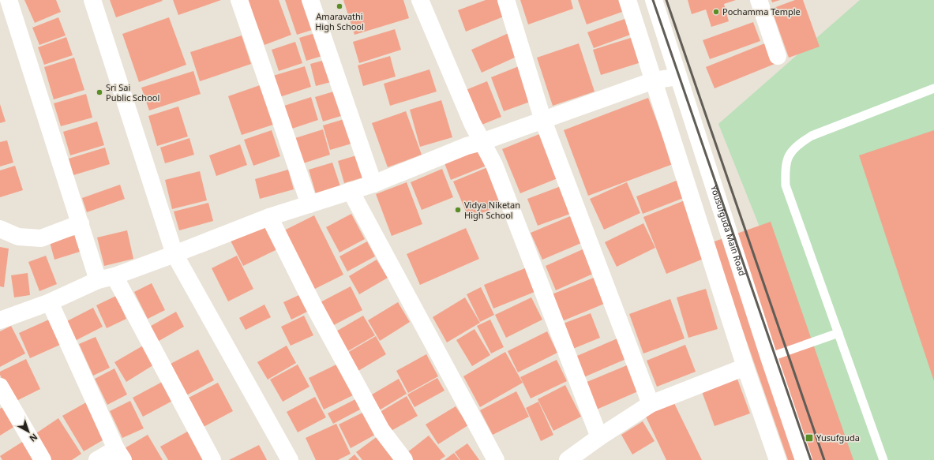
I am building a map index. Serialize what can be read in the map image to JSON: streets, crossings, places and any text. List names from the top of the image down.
{
  "streets": {
    "street": ["Yousufguda Main Road"]
  },
  "places": {
    "other": [
      "Amaravathi High School",
      "Pochamma Temple",
      "Sri Sai Public School",
      "Vidya Niketan High School"
    ],
    "transit": ["Yusufguda"]
  },
  "north": "bottom right"
}
